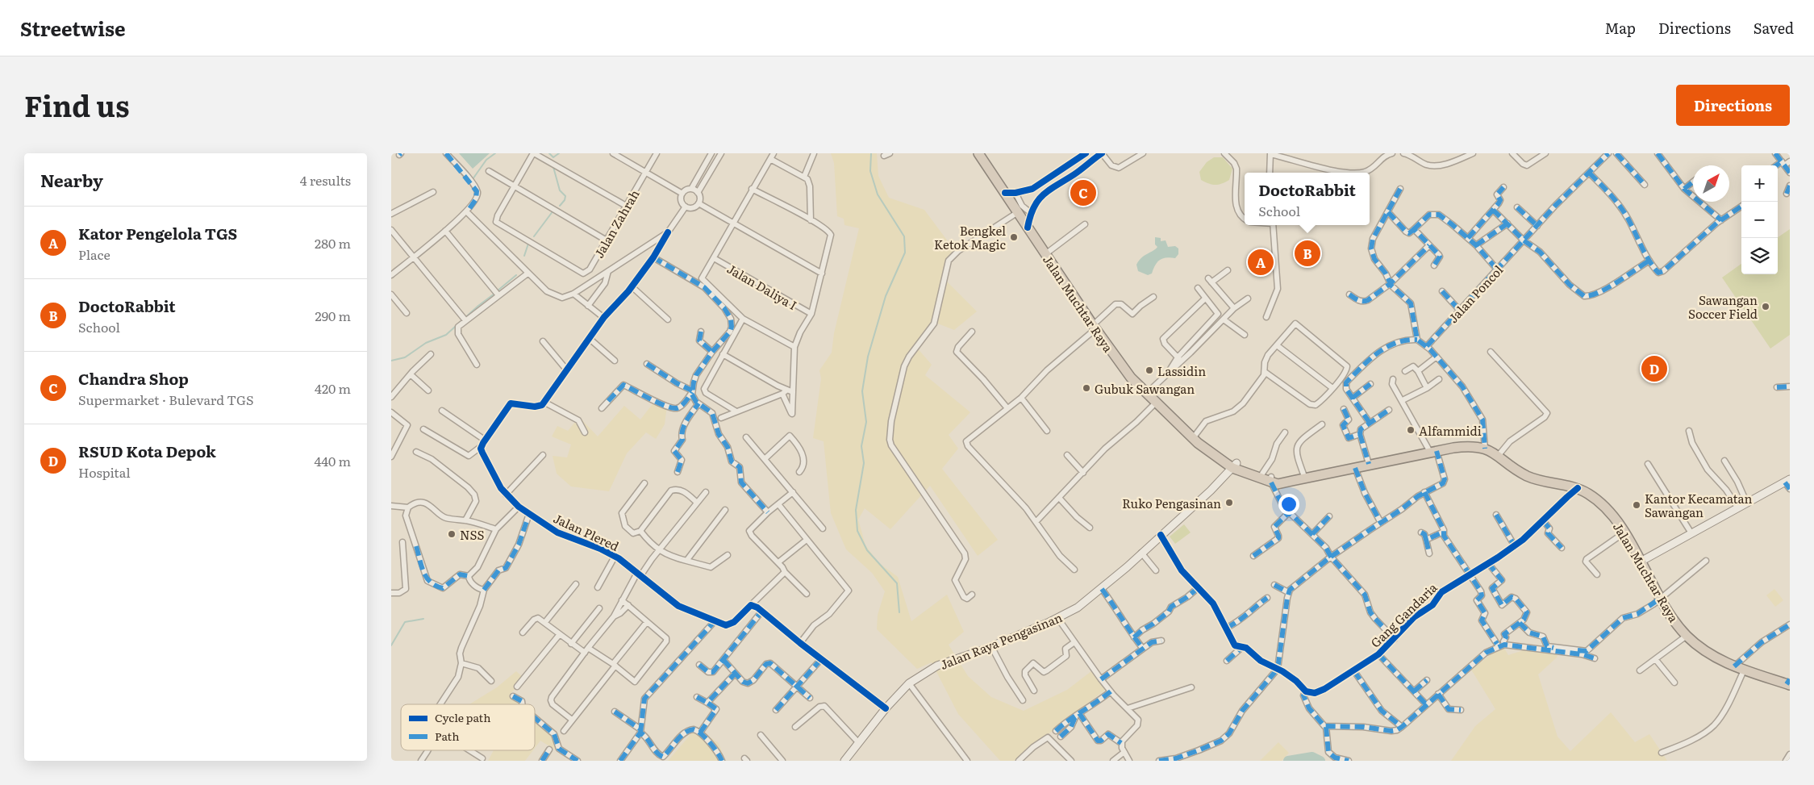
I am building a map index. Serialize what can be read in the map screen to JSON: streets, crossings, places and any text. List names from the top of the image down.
{
  "streets": {
    "highway": ["Jalan Muchtar Raya"],
    "main road": ["Jalan Raya Pengasinan"],
    "street": [
      "Jalan Zahrah",
      "Jalan Daliya I",
      "Jalan Poncol",
      "Jalan Plered",
      "Gang Gandaria"
    ]
  },
  "crossings": [
    ["Jalan Muchtar Raya", "Gang Gandaria"],
    ["Jalan Muchtar Raya", "Jalan Raya Pengasinan"]
  ],
  "places": [
    "Bengkel Ketok Magic",
    "Sawangan Soccer Field",
    "Lassidin",
    "Gubuk Sawangan",
    "Alfammidi",
    "Ruko Pengasinan",
    "Kantor Kecamatan Sawangan",
    "NSS"
  ],
  "legend": ["Cycle path", "Path"],
  "north": "top right",
  "page": {
    "header": "Streetwise",
    "nav": ["Map", "Directions", "Saved"],
    "title": "Find us",
    "buttons": "Directions",
    "heading": ["Nearby", "4 results"],
    "map_buttons": ["+", "−"],
    "popup": ["DoctoRabbit", "School"],
    "pins": [
      "C",
      "B",
      "A",
      "D"
    ],
    "list": [
      {
        "mark": "A",
        "name": "Kator Pengelola TGS",
        "note": "Place",
        "value": "280 m"
      },
      {
        "mark": "B",
        "name": "DoctoRabbit",
        "note": "School",
        "value": "290 m"
      },
      {
        "mark": "C",
        "name": "Chandra Shop",
        "note": "Supermarket · Bulevard TGS",
        "value": "420 m"
      },
      {
        "mark": "D",
        "name": "RSUD Kota Depok",
        "note": "Hospital",
        "value": "440 m"
      }
    ]
  }
}
